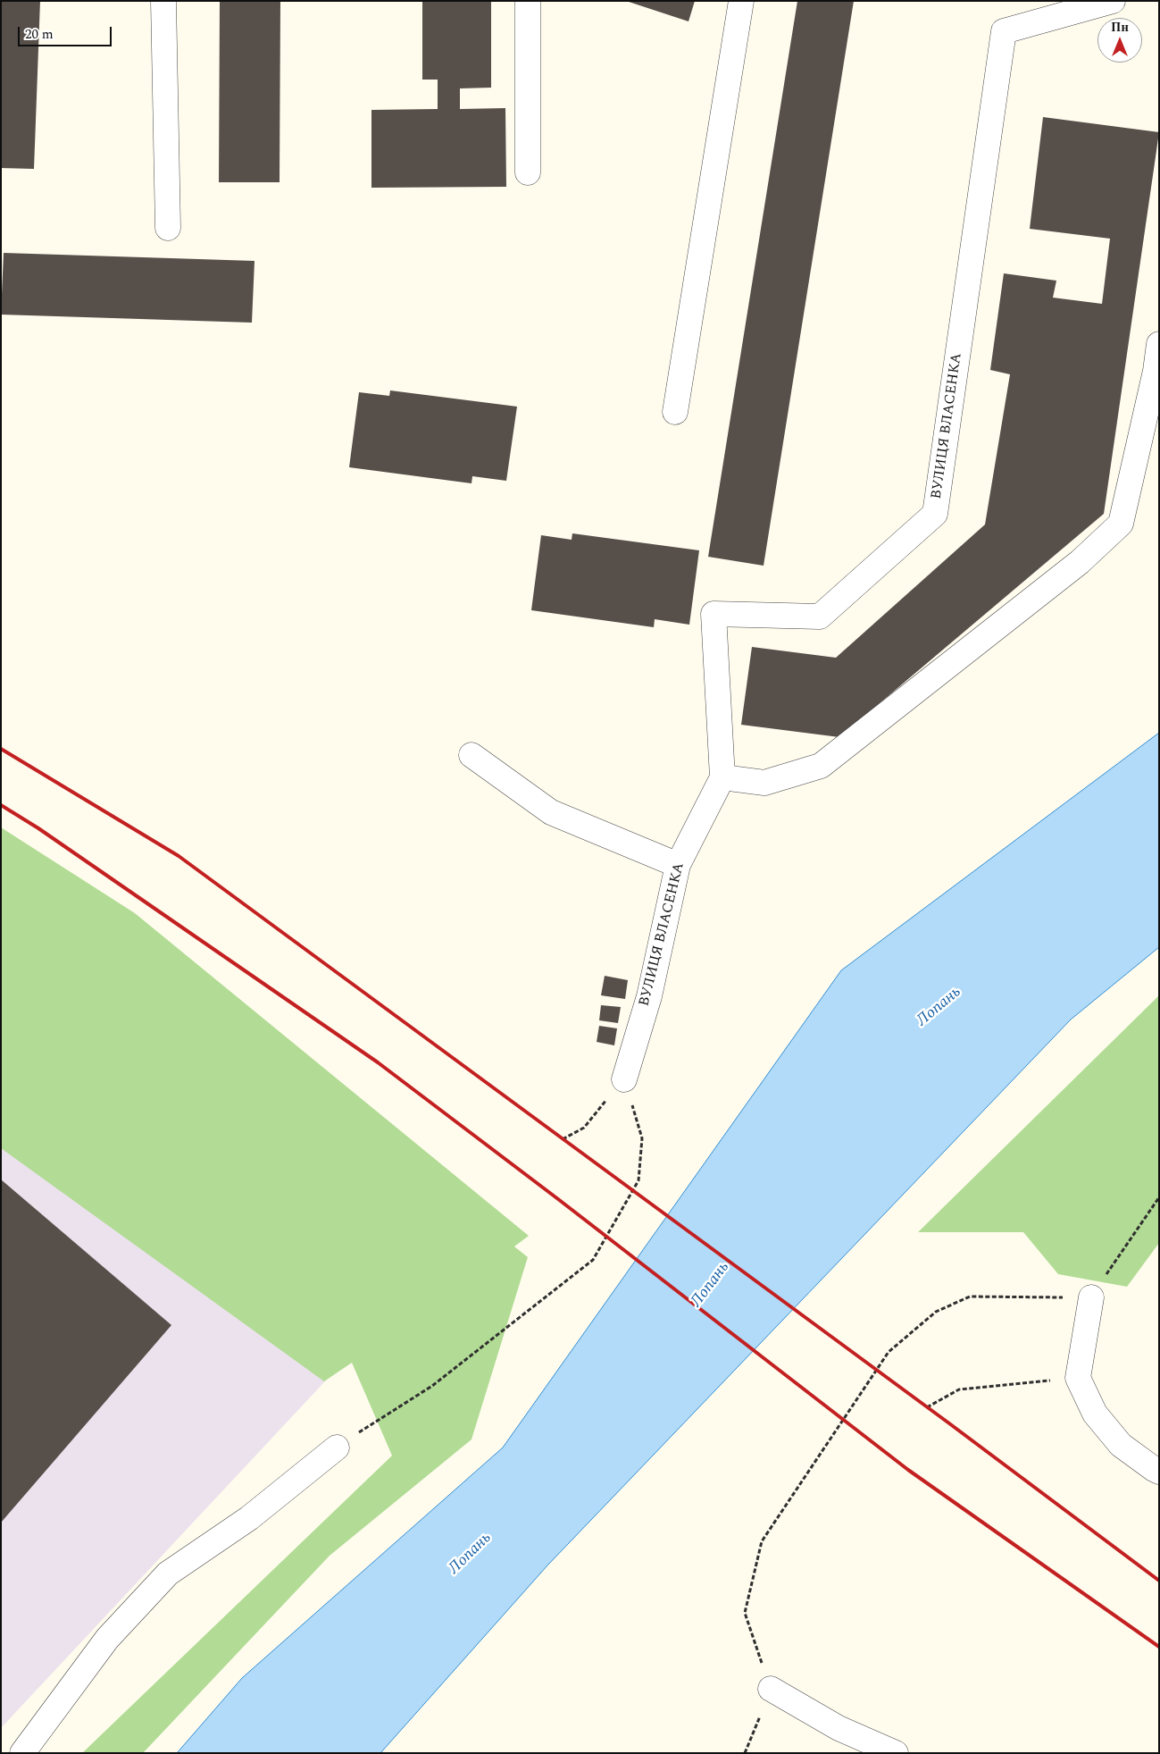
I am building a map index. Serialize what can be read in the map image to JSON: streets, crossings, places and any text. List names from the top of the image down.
{
  "streets": {
    "street": ["ВУЛИЦЯ ВЛАСЕНКА"]
  },
  "water": ["Лопань"],
  "scale_bar": "20 m",
  "north": "top"
}
